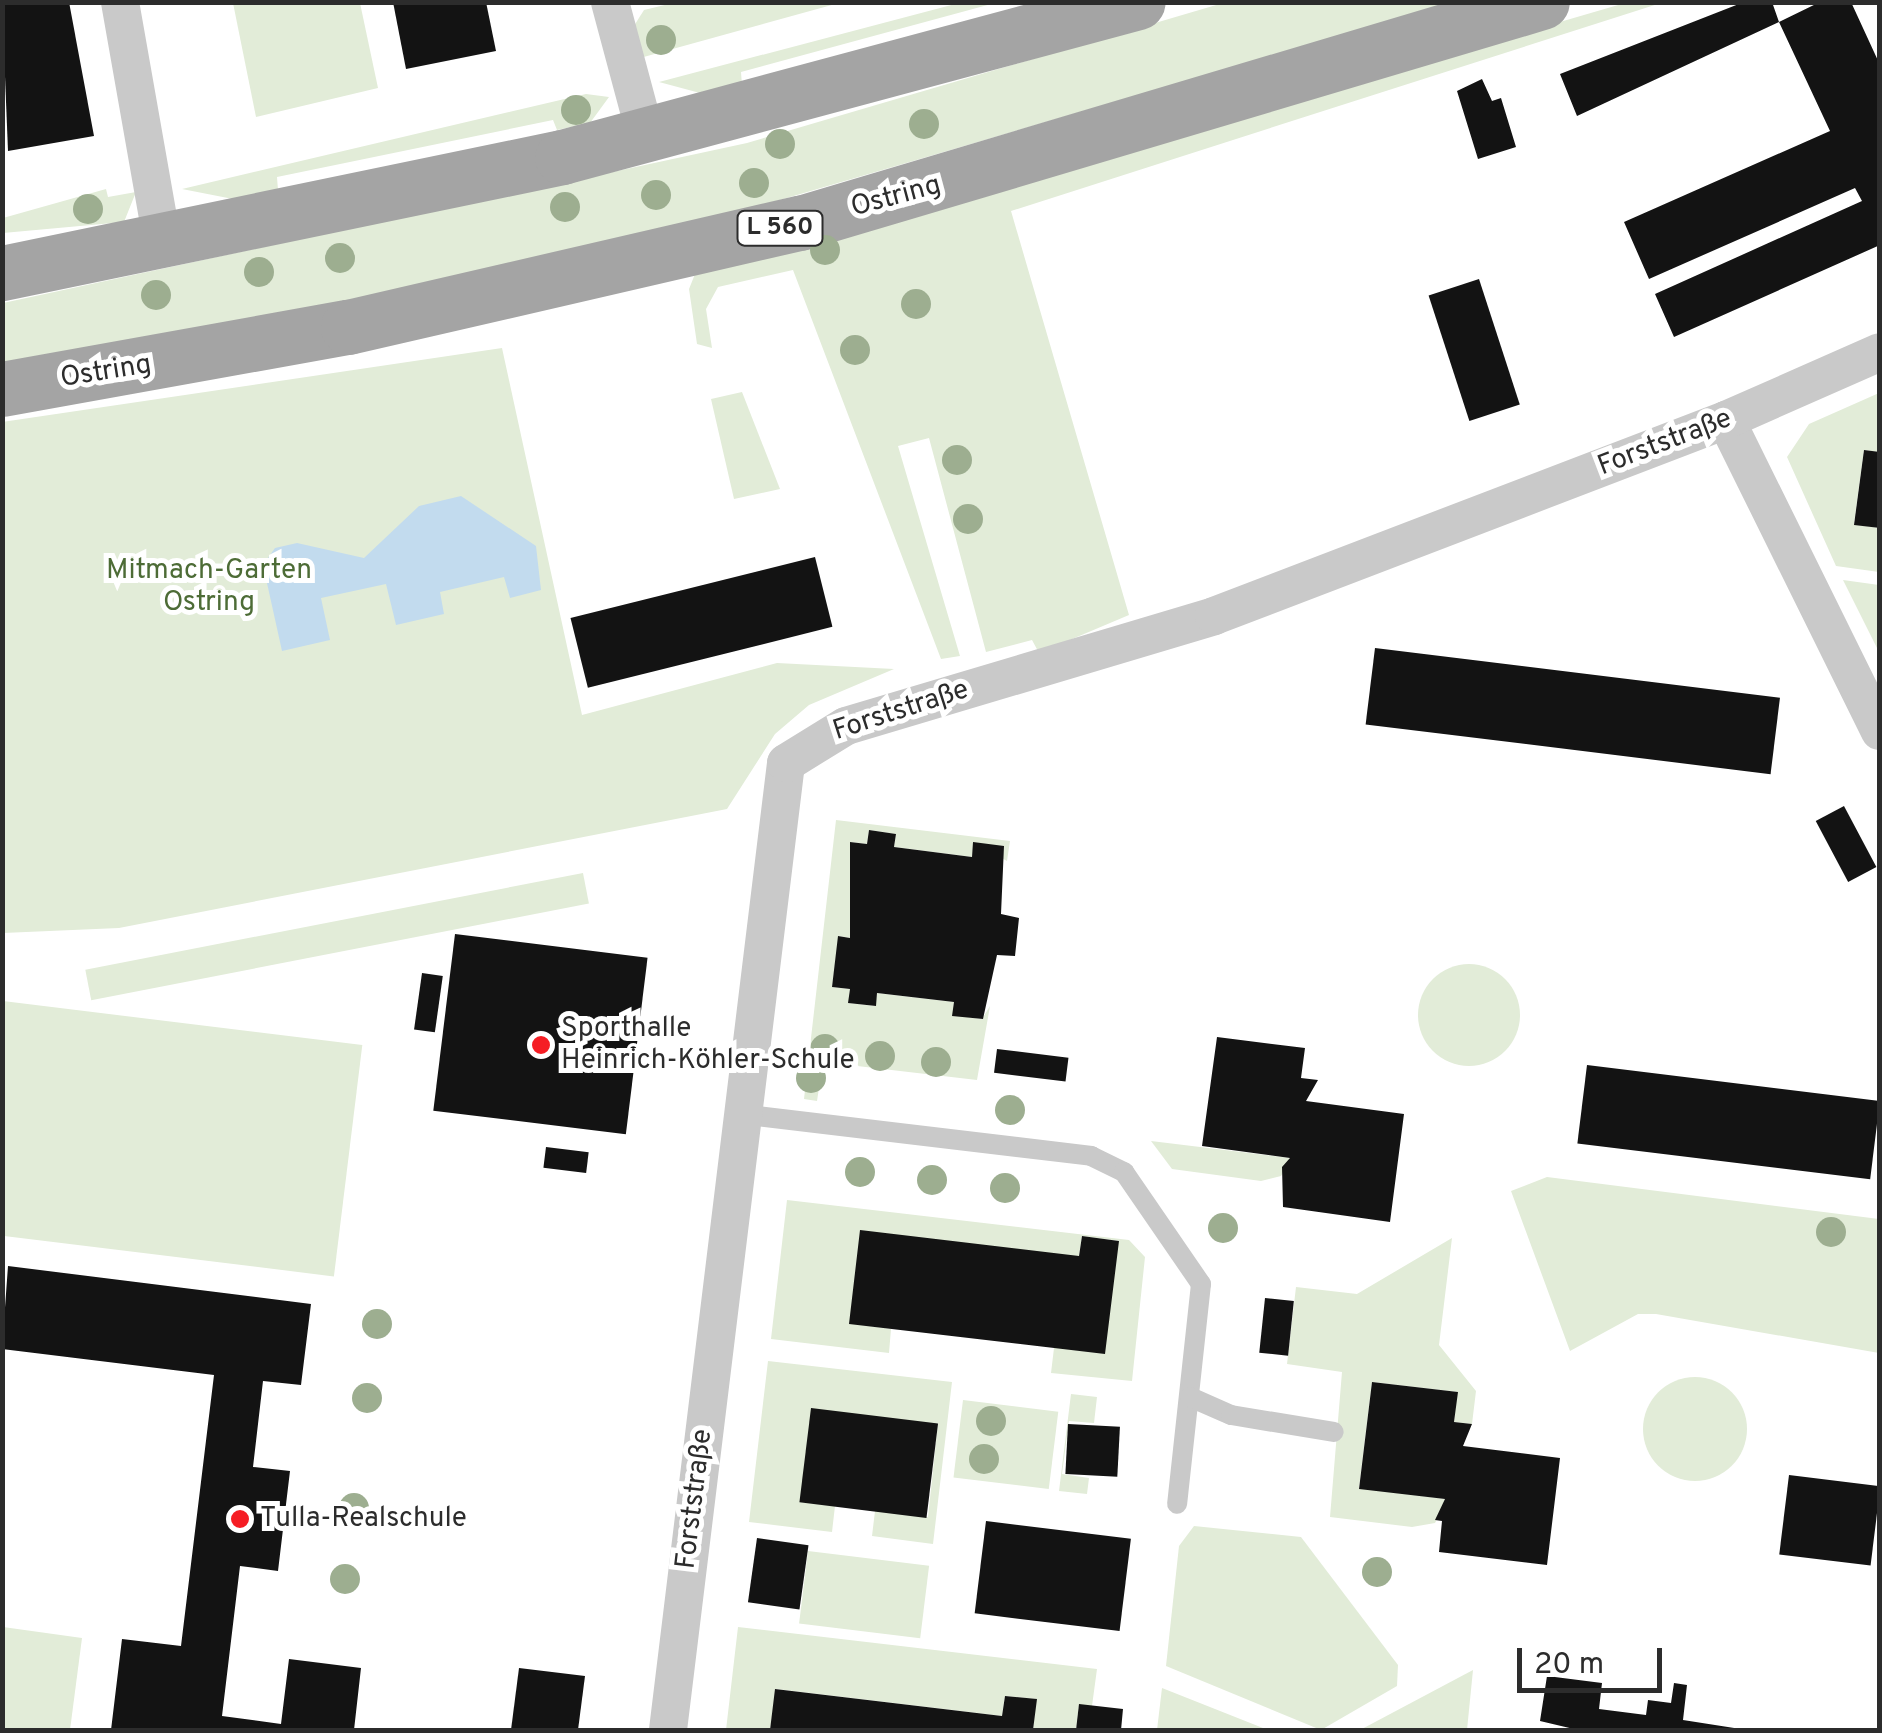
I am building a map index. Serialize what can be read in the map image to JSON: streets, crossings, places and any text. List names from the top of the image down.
{
  "streets": {
    "main road": ["Ostring", "L 560"],
    "street": ["Forststraße"]
  },
  "parks": ["Mitmach-Garten Ostring"],
  "places": ["Sporthalle Heinrich-Köhler-Schule", "Tulla-Realschule"],
  "scale_bar": "20 m"
}
